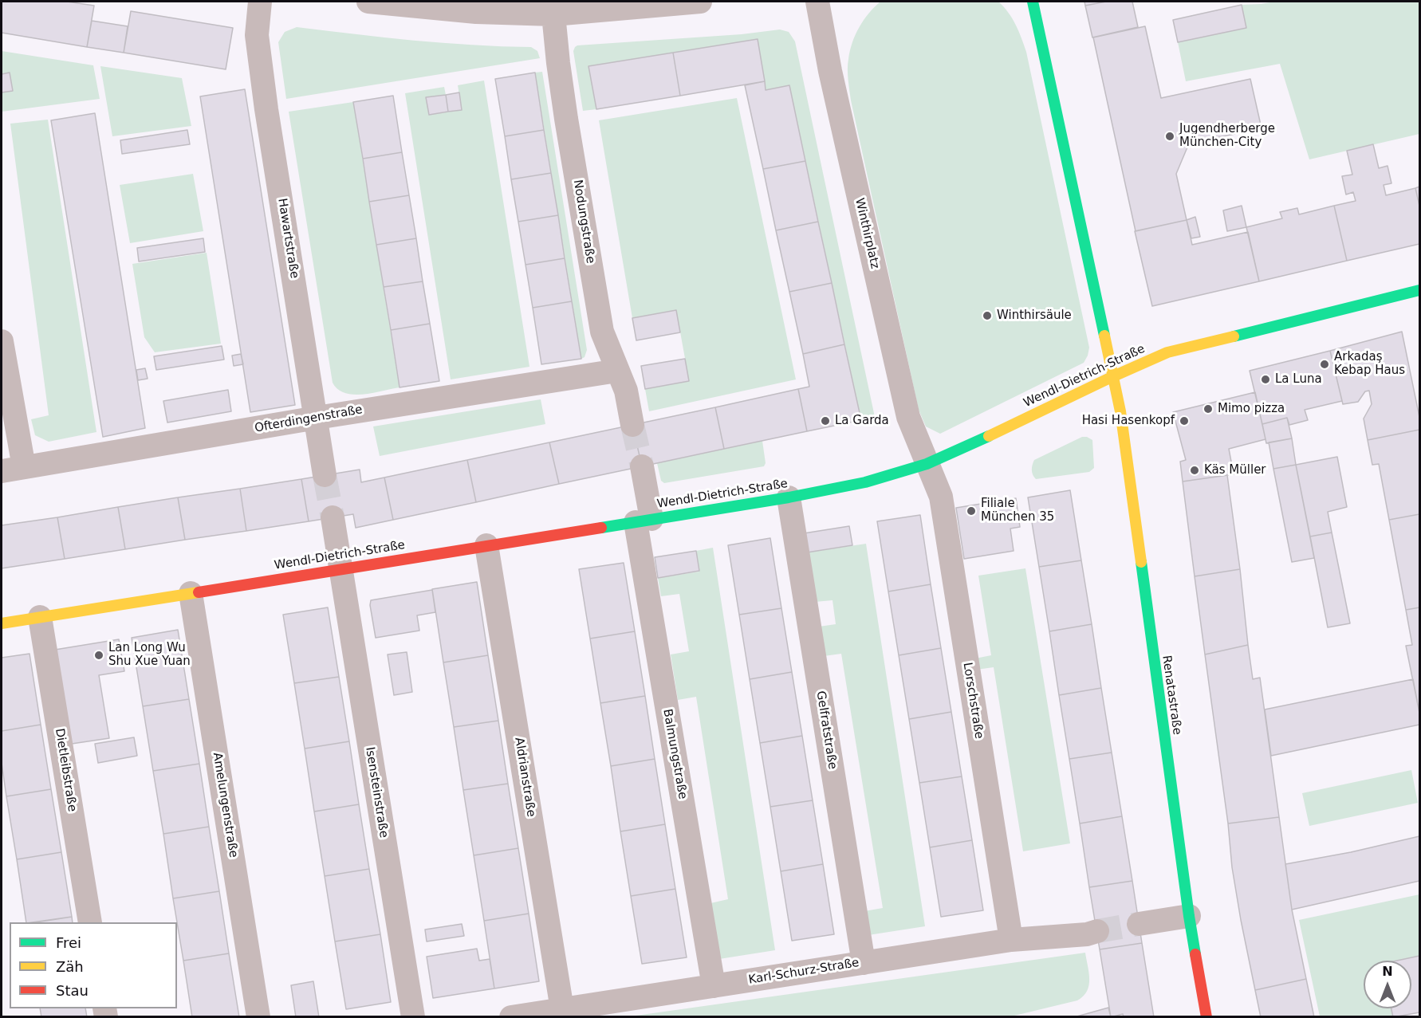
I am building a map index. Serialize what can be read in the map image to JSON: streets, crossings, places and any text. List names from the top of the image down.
{
  "streets": {
    "street": [
      "Nodungstraße",
      "Winthirplatz",
      "Hawartstraße",
      "Wendl-Dietrich-Straße",
      "Ofterdingenstraße",
      "Renatastraße",
      "Lorschstraße",
      "Gelfratstraße",
      "Balmungstraße",
      "Dietleibstraße",
      "Aldrianstraße",
      "Isensteinstraße",
      "Amelungenstraße",
      "Karl-Schurz-Straße"
    ]
  },
  "crossings": [
    ["Nodungstraße", "Ofterdingenstraße"],
    ["Winthirplatz", "Wendl-Dietrich-Straße"],
    ["Winthirplatz", "Lorschstraße"],
    ["Hawartstraße", "Ofterdingenstraße"],
    ["Wendl-Dietrich-Straße", "Renatastraße"],
    ["Wendl-Dietrich-Straße", "Lorschstraße"],
    ["Wendl-Dietrich-Straße", "Gelfratstraße"],
    ["Wendl-Dietrich-Straße", "Balmungstraße"],
    ["Wendl-Dietrich-Straße", "Dietleibstraße"],
    ["Wendl-Dietrich-Straße", "Aldrianstraße"],
    ["Wendl-Dietrich-Straße", "Isensteinstraße"],
    ["Wendl-Dietrich-Straße", "Amelungenstraße"],
    ["Lorschstraße", "Karl-Schurz-Straße"],
    ["Gelfratstraße", "Karl-Schurz-Straße"],
    ["Balmungstraße", "Karl-Schurz-Straße"],
    ["Aldrianstraße", "Karl-Schurz-Straße"]
  ],
  "places": [
    "Jugendherberge München-City",
    "Winthirsäule",
    "Arkadaş Kebap Haus",
    "La Luna",
    "Mimo pizza",
    "La Garda",
    "Hasi Hasenkopf",
    "Käs Müller",
    "Filiale München 35",
    "Lan Long Wu Shu Xue Yuan"
  ],
  "legend": ["Frei", "Zäh", "Stau"],
  "north": "top"
}
